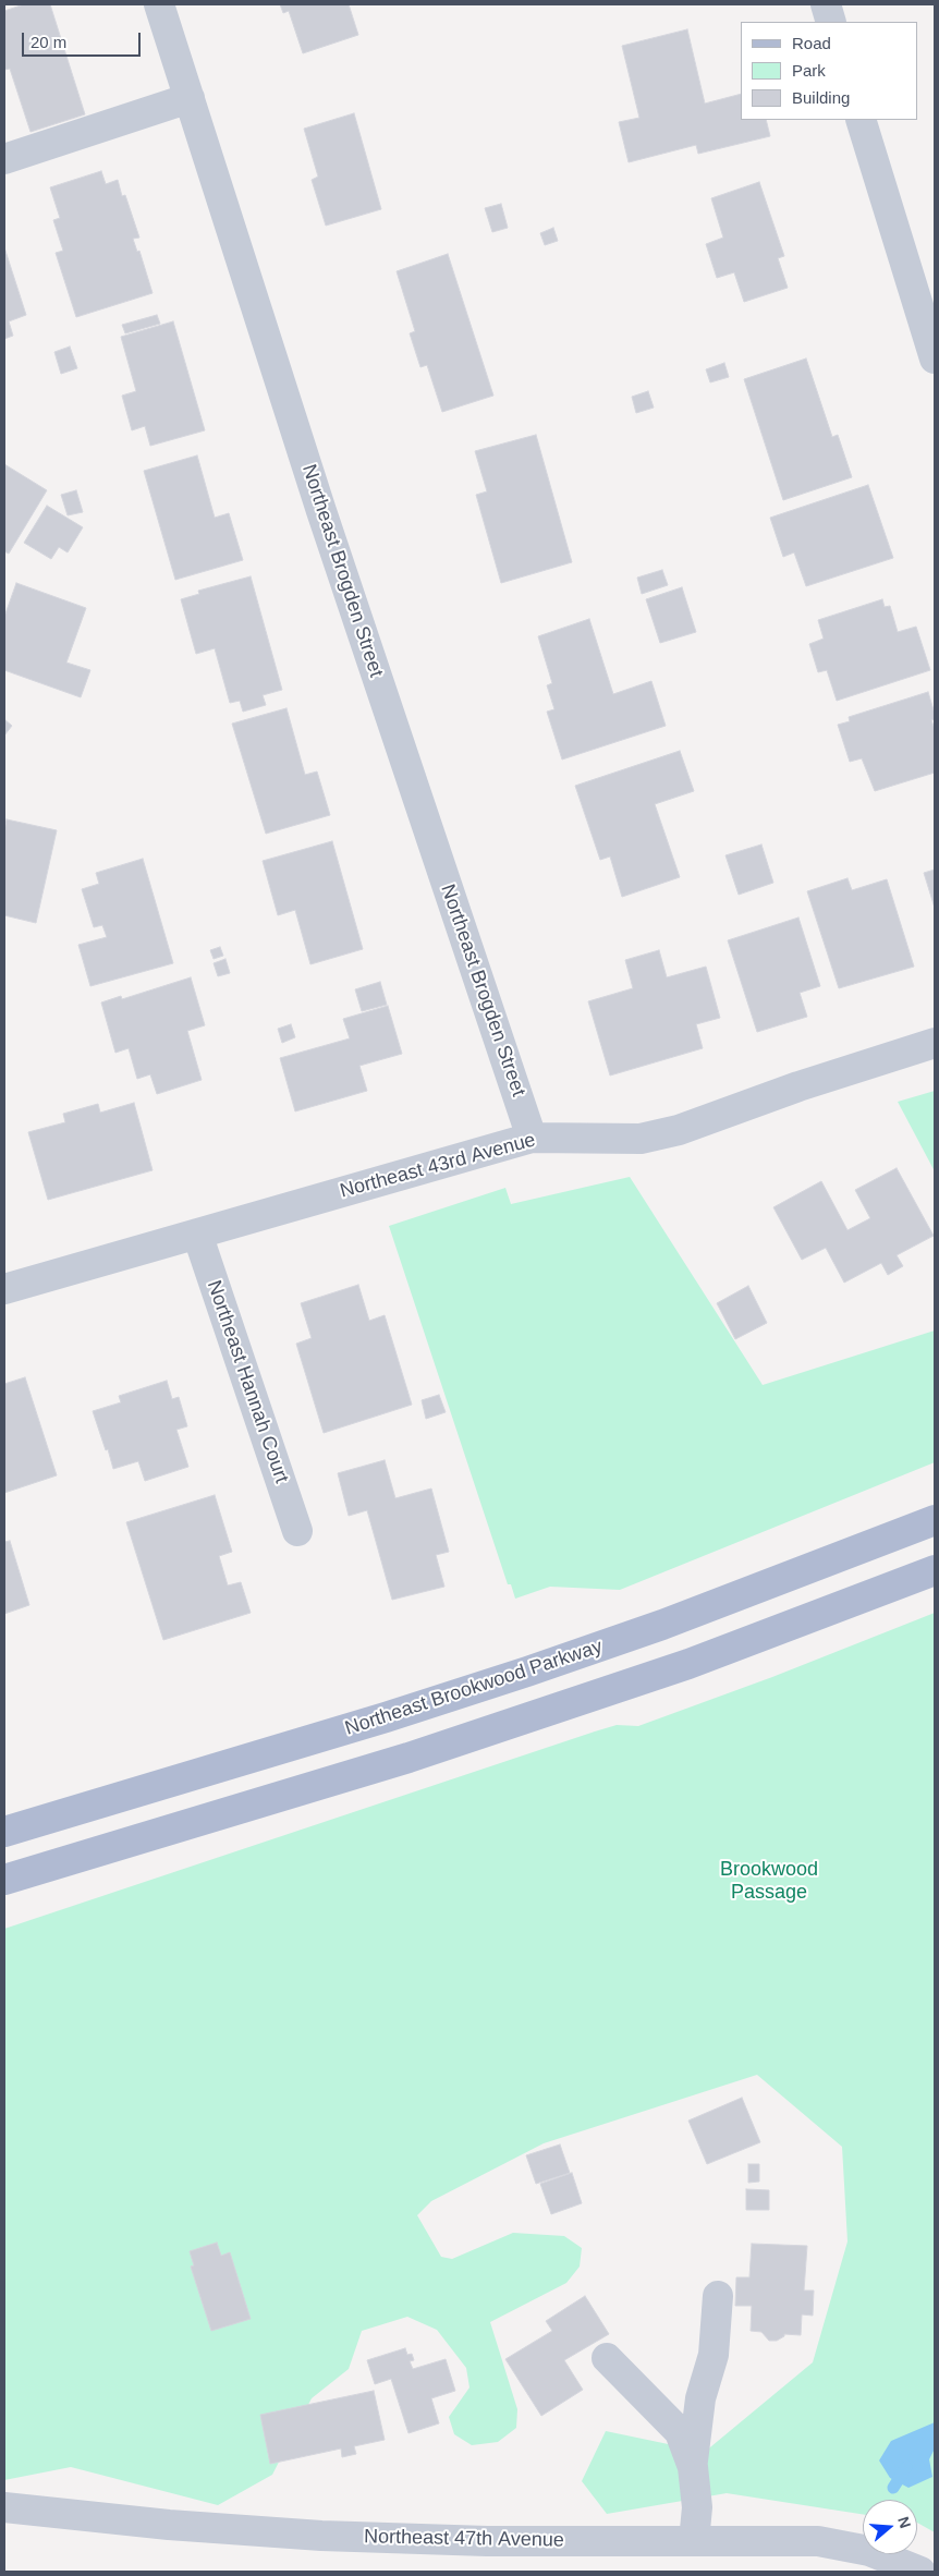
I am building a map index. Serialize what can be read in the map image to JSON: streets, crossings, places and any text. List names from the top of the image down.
{
  "streets": {
    "main road": ["Northeast Brookwood Parkway"],
    "street": [
      "Northeast Brogden Street",
      "Northeast 43rd Avenue",
      "Northeast Hannah Court",
      "Northeast 47th Avenue"
    ]
  },
  "crossings": [
    ["Northeast Brogden Street", "Northeast 43rd Avenue"],
    ["Northeast 43rd Avenue", "Northeast Hannah Court"]
  ],
  "parks": ["Brookwood Passage"],
  "legend": ["Road", "Park", "Building"],
  "scale_bar": "20 m",
  "north": "right"
}
